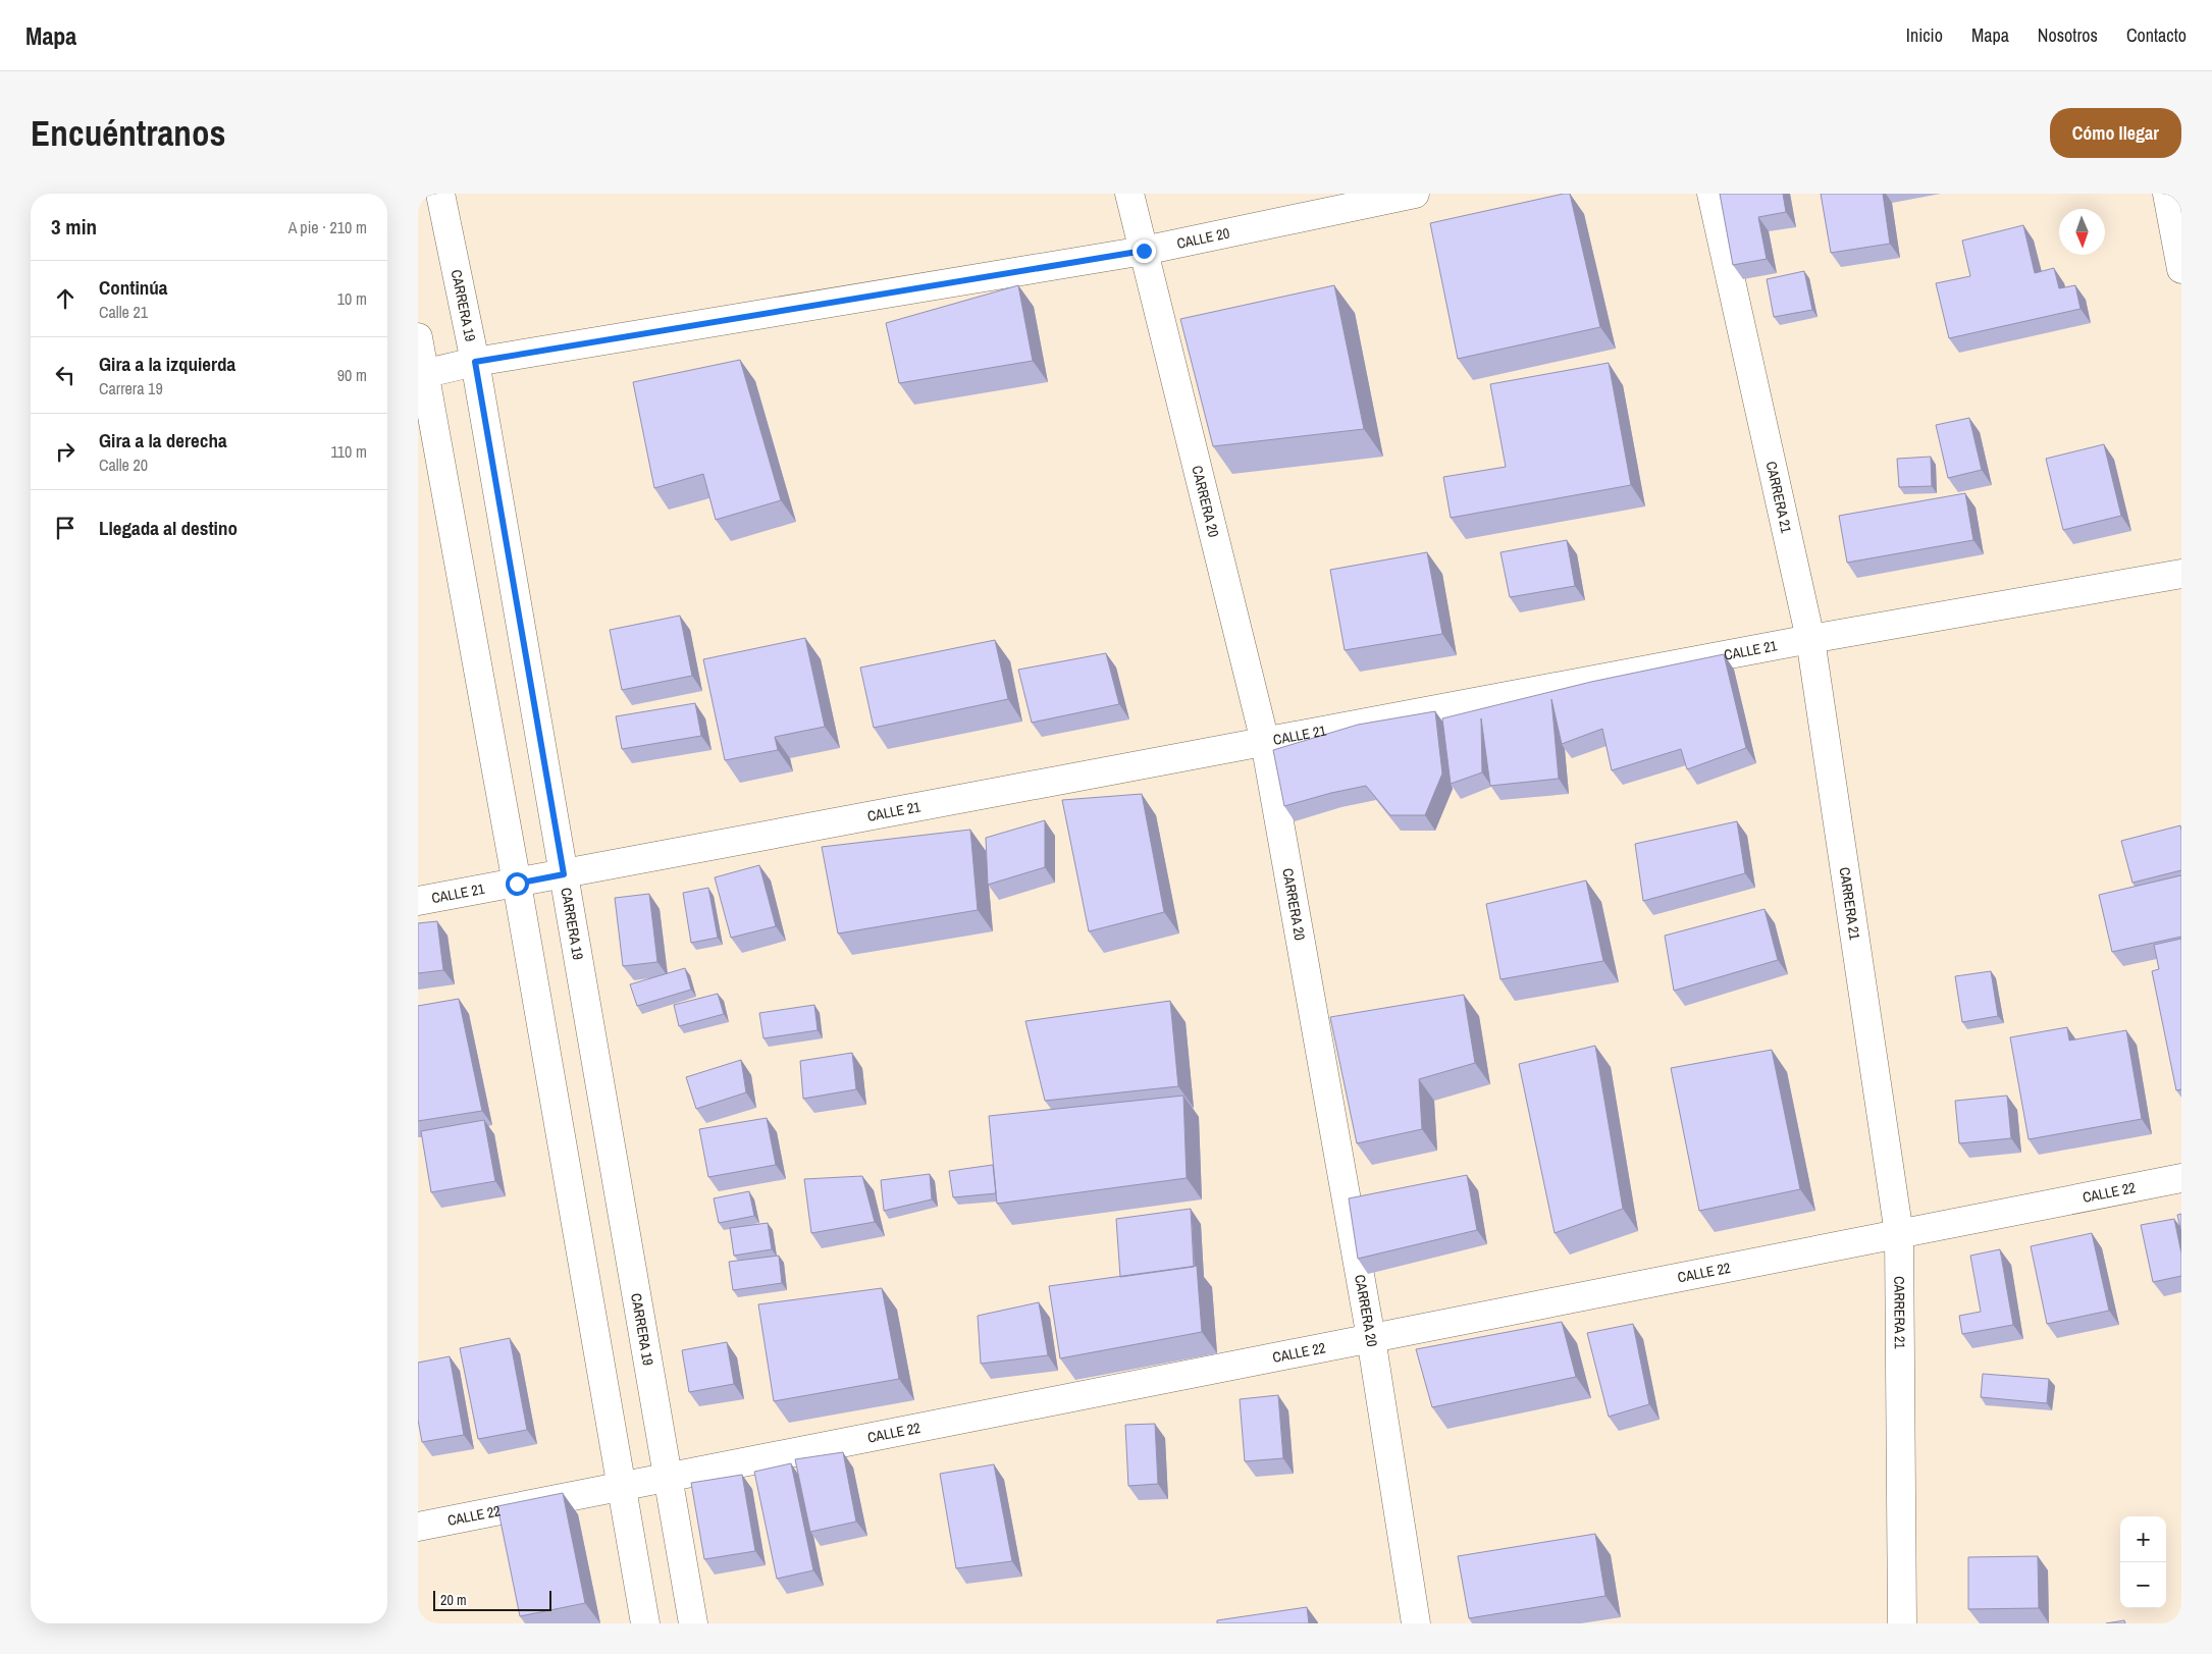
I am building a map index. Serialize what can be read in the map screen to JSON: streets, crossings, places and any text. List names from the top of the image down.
{
  "streets": {
    "street": [
      "CALLE 20",
      "CARRERA 19",
      "CARRERA 21",
      "CARRERA 20",
      "CALLE 21",
      "CALLE 22"
    ]
  },
  "crossings": [
    ["CALLE 20", "CARRERA 19"],
    ["CALLE 20", "CARRERA 20"],
    ["CARRERA 19", "CALLE 21"],
    ["CARRERA 19", "CALLE 22"],
    ["CARRERA 21", "CALLE 21"],
    ["CARRERA 21", "CALLE 22"],
    ["CARRERA 20", "CALLE 21"],
    ["CARRERA 20", "CALLE 22"]
  ],
  "scale_bar": "20 m",
  "north": "bottom",
  "page": {
    "header": "Mapa",
    "nav": [
      "Inicio",
      "Mapa",
      "Nosotros",
      "Contacto"
    ],
    "buttons": "Cómo llegar",
    "title": "Encuéntranos",
    "heading": ["3 min", "A pie · 210 m"],
    "list": [
      ["Continúa", "Calle 21", "10 m"],
      ["Gira a la izquierda", "Carrera 19", "90 m"],
      ["Gira a la derecha", "Calle 20", "110 m"],
      "Llegada al destino"
    ],
    "map_buttons": ["+", "−"],
    "scale": "20 m"
  }
}
